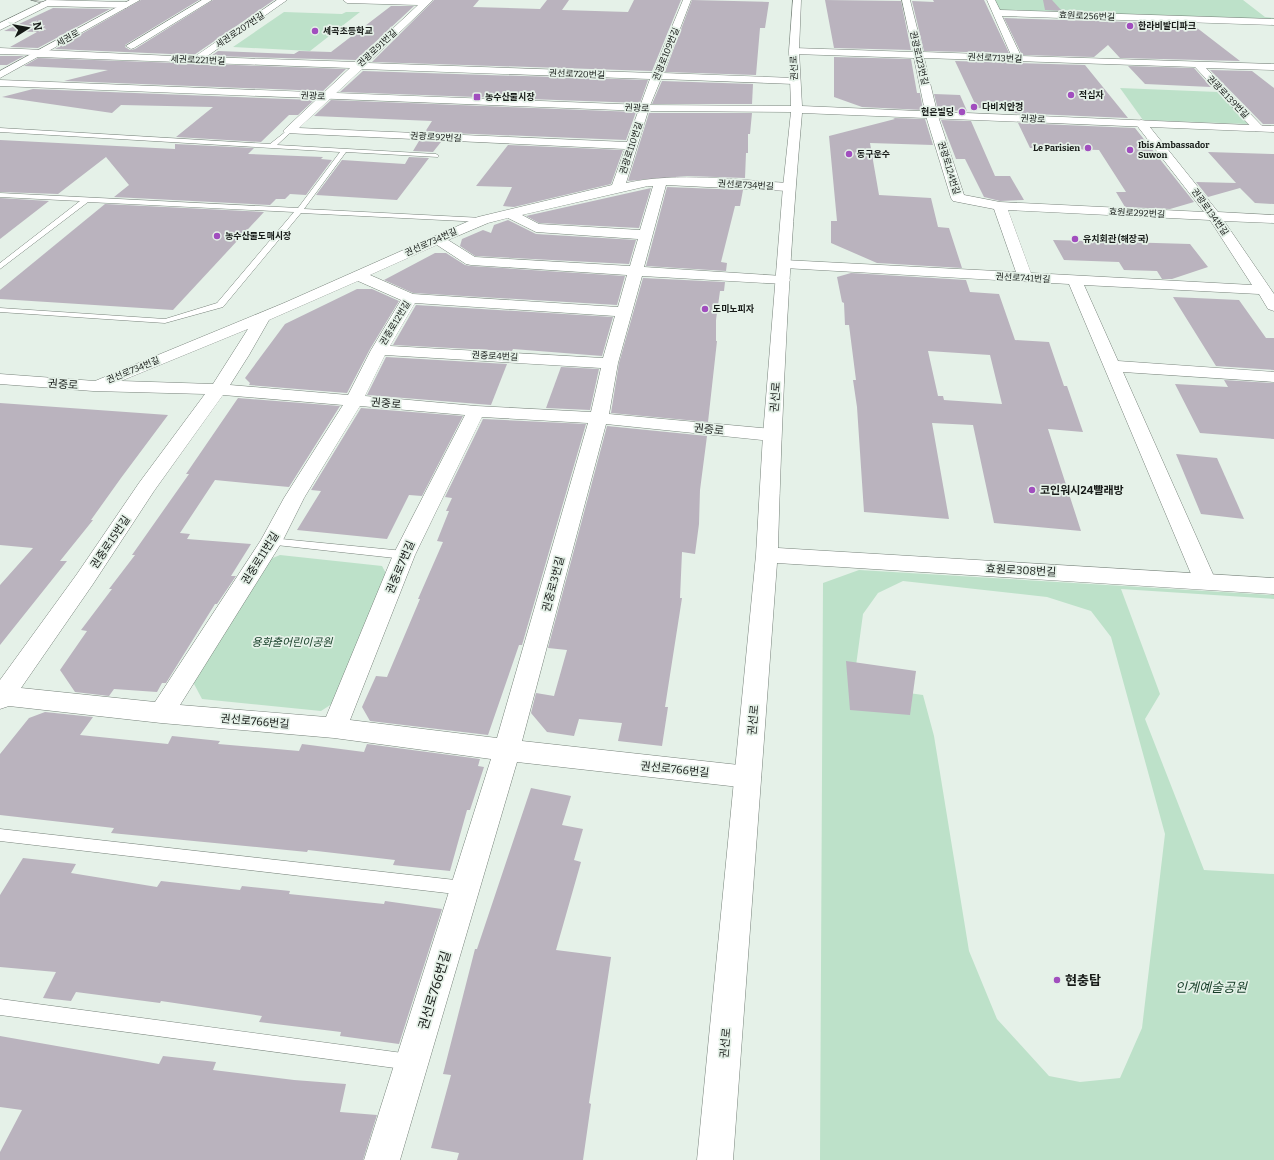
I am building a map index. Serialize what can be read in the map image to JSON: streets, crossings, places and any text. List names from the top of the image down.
{
  "streets": {
    "street": [
      "효원로256번길",
      "세권로207번길",
      "세권로",
      "권광로91번길",
      "권광로109번길",
      "권광로123번길",
      "권선로713번길",
      "세권로221번길",
      "권선로",
      "권선로720번길",
      "권광로",
      "권광로139번길",
      "권광로92번길",
      "권광로110번길",
      "권광로124번길",
      "권선로734번길",
      "권광로134번길",
      "효원로292번길",
      "권선로741번길",
      "권중로12번길",
      "권중로4번길",
      "권중로",
      "권중로15번길",
      "권중로11번길",
      "권중로7번길",
      "효원로308번길",
      "권중로3번길",
      "권선로766번길"
    ]
  },
  "crossings": [
    ["세권로207번길", "세권로221번길"],
    ["세권로", "세권로221번길"],
    ["권광로91번길", "세권로221번길"],
    ["권광로91번길", "권선로720번길"],
    ["권광로91번길", "권광로"],
    ["권광로109번길", "권선로720번길"],
    ["권광로109번길", "권광로"],
    ["권광로109번길", "권광로110번길"],
    ["권광로123번길", "권선로713번길"],
    ["권광로123번길", "권광로"],
    ["권광로123번길", "권광로124번길"],
    ["권선로713번길", "권선로"],
    ["권선로713번길", "권광로139번길"],
    ["세권로221번길", "권선로720번길"],
    ["권선로", "권선로720번길"],
    ["권선로", "권광로"],
    ["권선로", "권선로734번길"],
    ["권선로", "권선로741번길"],
    ["권선로", "권중로"],
    ["권선로", "효원로308번길"],
    ["권선로", "권선로766번길"],
    ["권광로", "권광로139번길"],
    ["권광로", "권광로110번길"],
    ["권광로", "권광로124번길"],
    ["권광로", "권광로134번길"],
    ["권광로92번길", "권광로110번길"],
    ["권광로110번길", "권선로734번길"],
    ["권광로124번길", "효원로292번길"],
    ["권선로734번길", "권중로12번길"],
    ["권선로734번길", "권중로"],
    ["권선로734번길", "권중로15번길"],
    ["권광로134번길", "효원로292번길"],
    ["권광로134번길", "권선로741번길"],
    ["권중로12번길", "권중로4번길"],
    ["권중로12번길", "권중로"],
    ["권중로12번길", "권중로11번길"],
    ["권중로", "권중로15번길"],
    ["권중로", "권중로11번길"],
    ["권중로", "권중로7번길"],
    ["권중로", "권중로3번길"],
    ["권중로15번길", "권선로766번길"],
    ["권중로11번길", "권선로766번길"],
    ["권중로7번길", "권선로766번길"],
    ["권중로3번길", "권선로766번길"]
  ],
  "parks": ["용화출어린이공원", "인계예술공원"],
  "places": {
    "other": [
      "한라비발디파크",
      "세곡초등학교",
      "적십자",
      "다비치안경",
      "현은빌딩",
      "Le Parisien",
      "Ibis Ambassador Suwon",
      "동구운수",
      "농수산물도매시장",
      "유치회관 (해장국)",
      "도미노피자",
      "코인워시24빨래방",
      "현충탑"
    ],
    "transit": ["농수산물시장"]
  },
  "north": "right"
}
